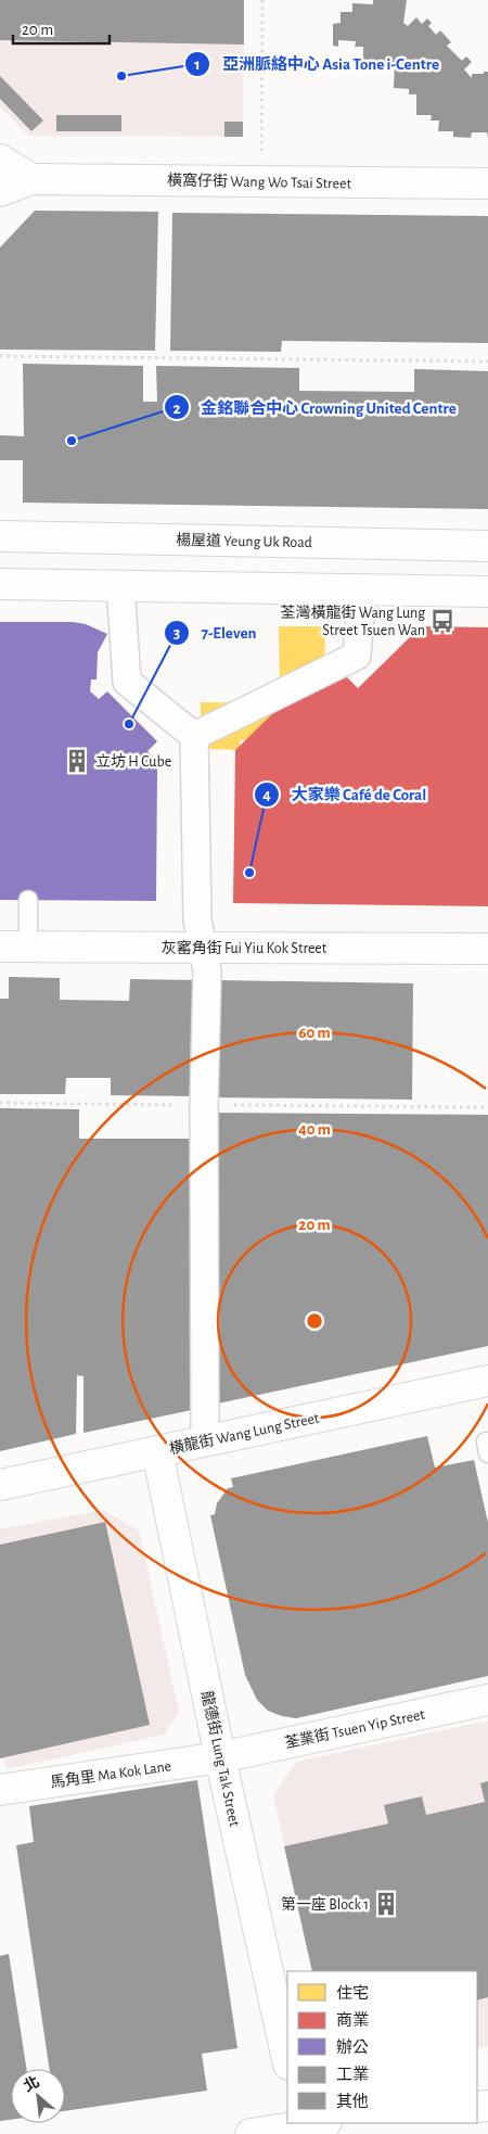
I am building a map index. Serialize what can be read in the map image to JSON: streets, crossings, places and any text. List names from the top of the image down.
{
  "streets": {
    "street": [
      "橫窩仔街 Wang Wo Tsai Street",
      "楊屋道 Yeung Uk Road",
      "灰窰角街 Fui Yiu Kok Street",
      "橫龍街 Wang Lung Street",
      "荃業街 Tsuen Yip Street",
      "龍德街 Lung Tak Street",
      "馬角里 Ma Kok Lane"
    ]
  },
  "crossings": [
    ["橫龍街 Wang Lung Street", "龍德街 Lung Tak Street"],
    ["荃業街 Tsuen Yip Street", "龍德街 Lung Tak Street"],
    ["荃業街 Tsuen Yip Street", "馬角里 Ma Kok Lane"],
    ["龍德街 Lung Tak Street", "馬角里 Ma Kok Lane"]
  ],
  "places": {
    "other": [
      "亞洲脈絡中心 Asia Tone i-Centre",
      "金銘聯合中心 Crowning United Centre",
      "7-Eleven",
      "大家樂 Café de Coral"
    ],
    "bus stop": ["荃灣橫龍街 Wang Lung Street Tsuen Wan"],
    "building": ["立坊 H Cube", "第一座 Block 1"]
  },
  "legend": [
    "住宅",
    "商業",
    "辦公",
    "工業",
    "其他"
  ],
  "scale_bar": "20 m",
  "north": "top left",
  "rings": ["60 m", "40 m", "20 m"]
}
